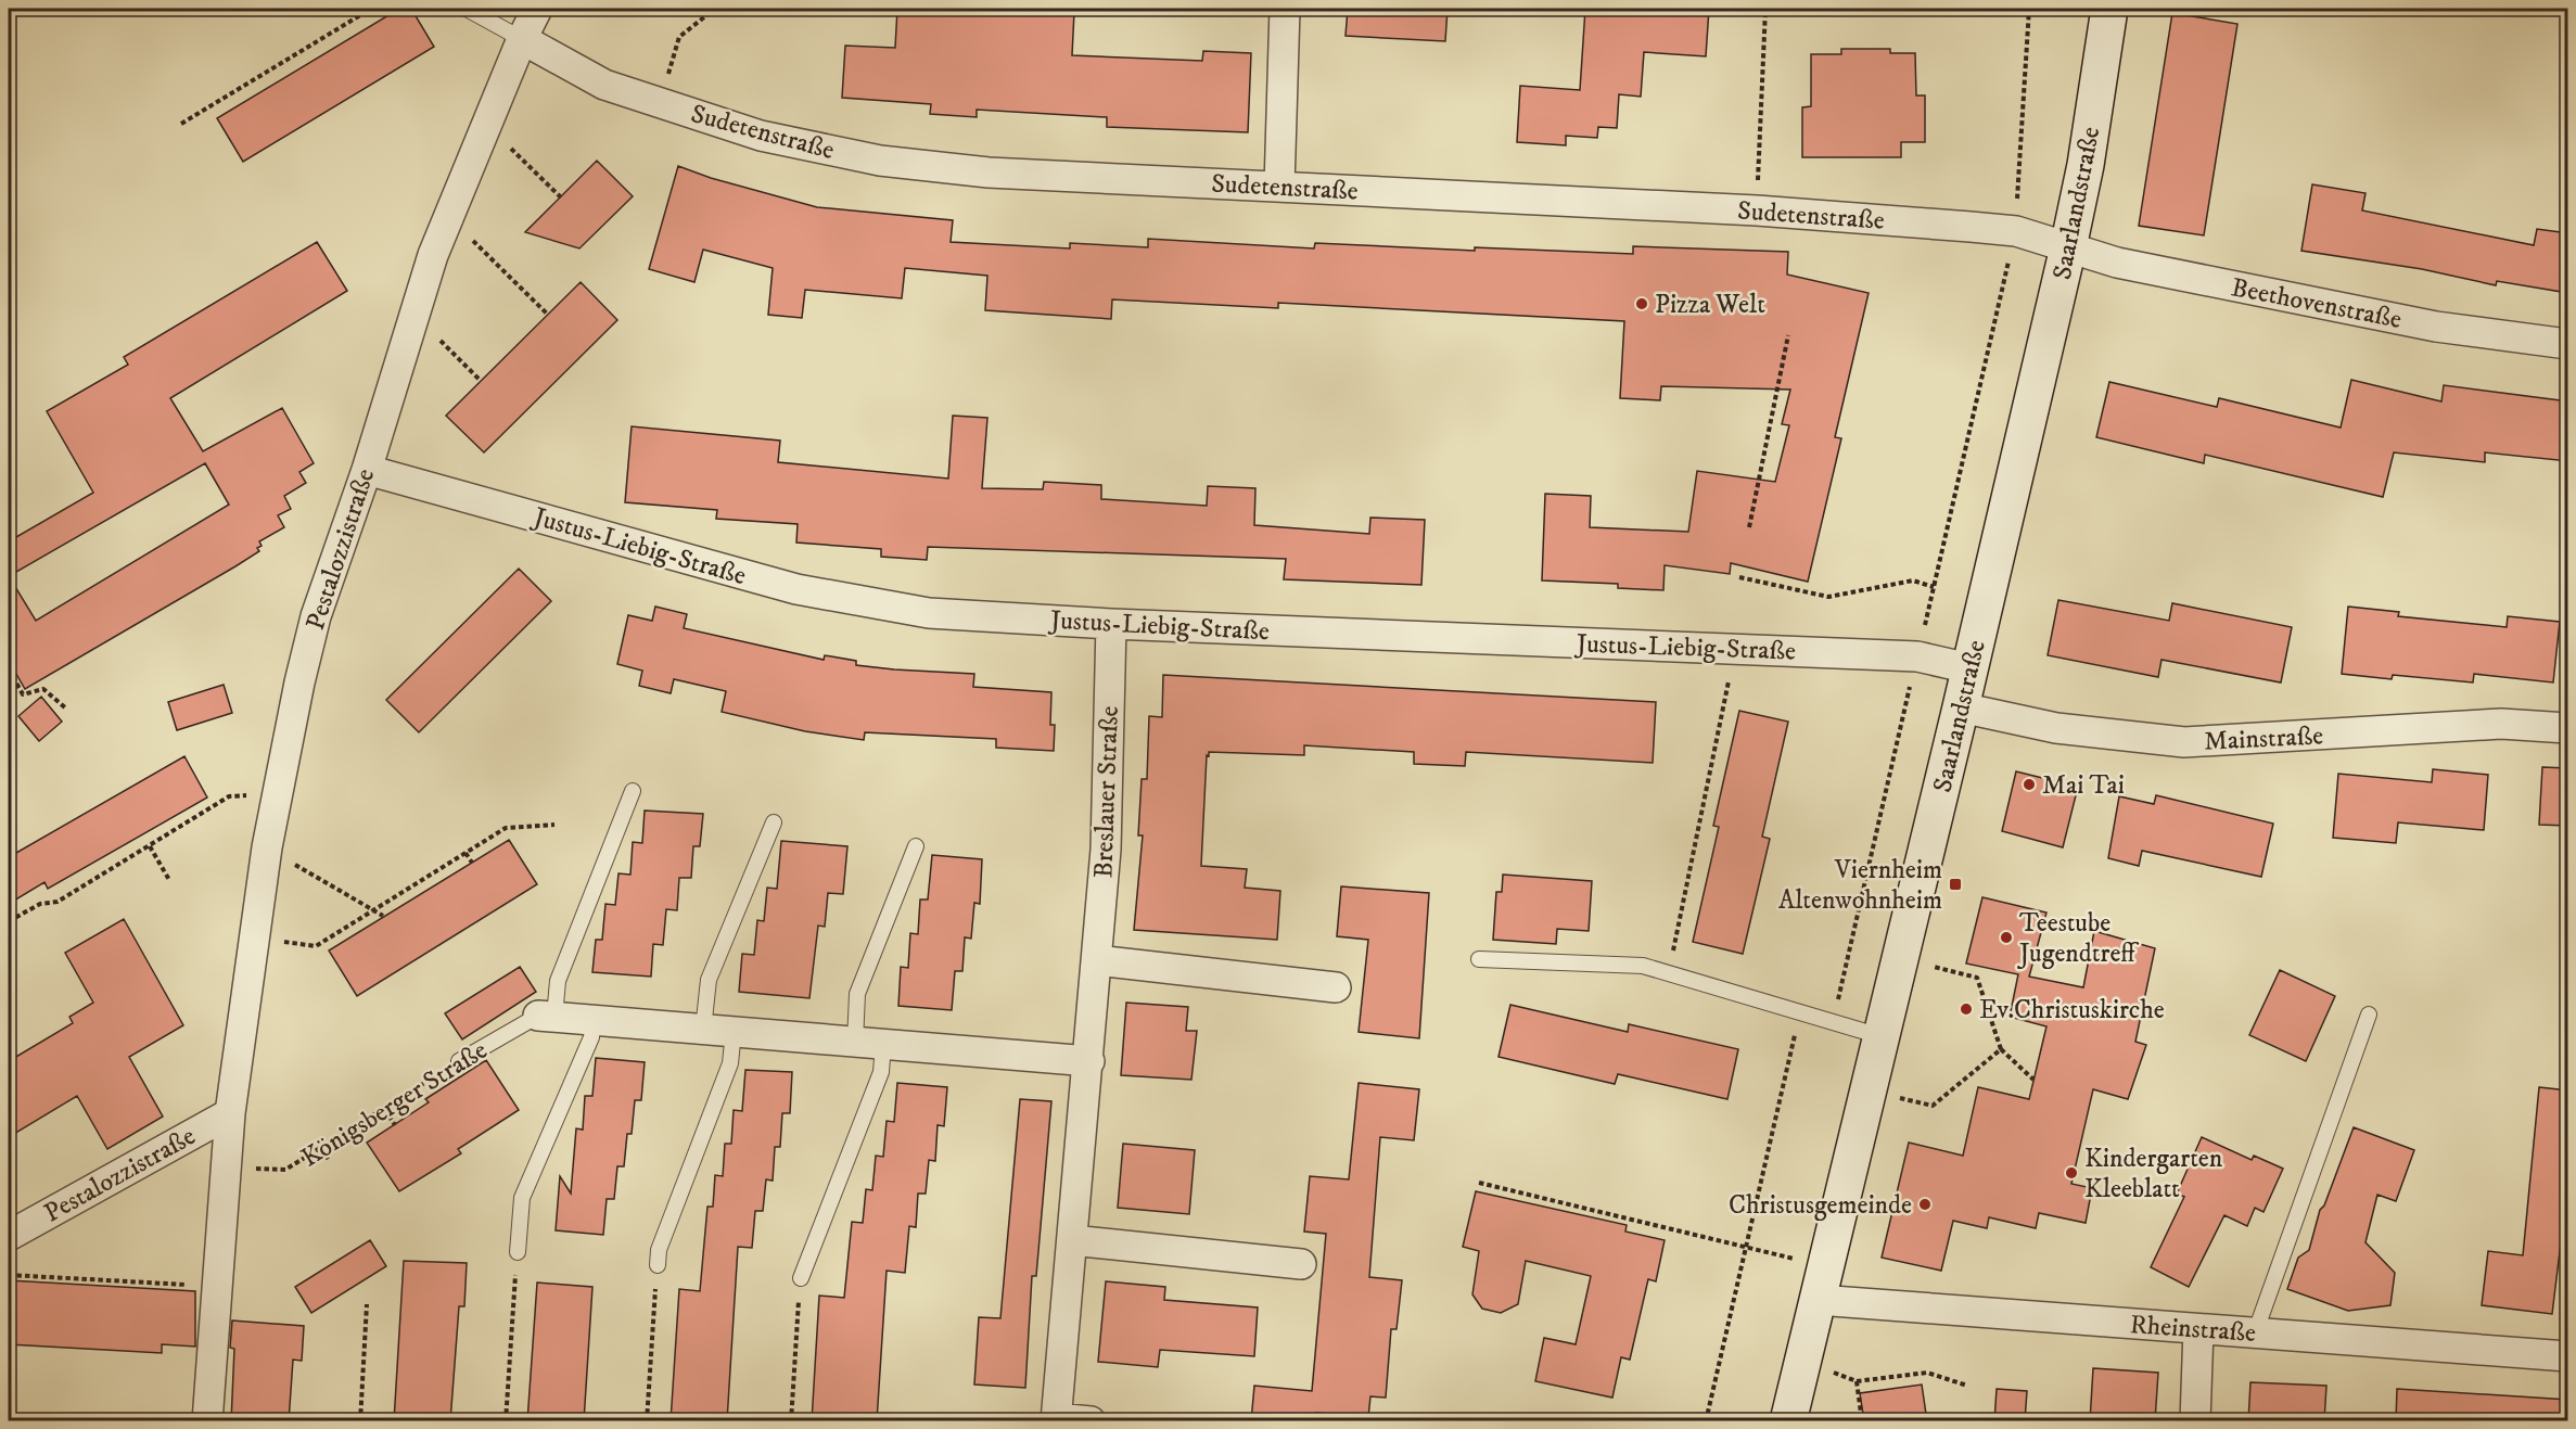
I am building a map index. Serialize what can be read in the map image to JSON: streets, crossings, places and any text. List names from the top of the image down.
{
  "streets": {
    "street": [
      "Sudetenstraße",
      "Saarlandstraße",
      "Beethovenstraße",
      "Justus-Liebig-Straße",
      "Pestalozzistraße",
      "Mainstraße",
      "Breslauer Straße",
      "Rheinstraße"
    ],
    "lane": ["Königsberger Straße"]
  },
  "crossings": [
    ["Sudetenstraße", "Saarlandstraße"],
    ["Sudetenstraße", "Beethovenstraße"],
    ["Sudetenstraße", "Pestalozzistraße"],
    ["Saarlandstraße", "Beethovenstraße"],
    ["Saarlandstraße", "Justus-Liebig-Straße"],
    ["Saarlandstraße", "Mainstraße"],
    ["Saarlandstraße", "Rheinstraße"],
    ["Justus-Liebig-Straße", "Pestalozzistraße"],
    ["Justus-Liebig-Straße", "Breslauer Straße"],
    ["Pestalozzistraße", "Königsberger Straße"]
  ],
  "places": {
    "other": [
      "Pizza Welt",
      "Mai Tai",
      "Teestube Jugendtreff",
      "Ev.Christuskirche",
      "Kindergarten Kleeblatt",
      "Christusgemeinde"
    ],
    "transit": ["Viernheim Altenwohnheim"]
  }
}
